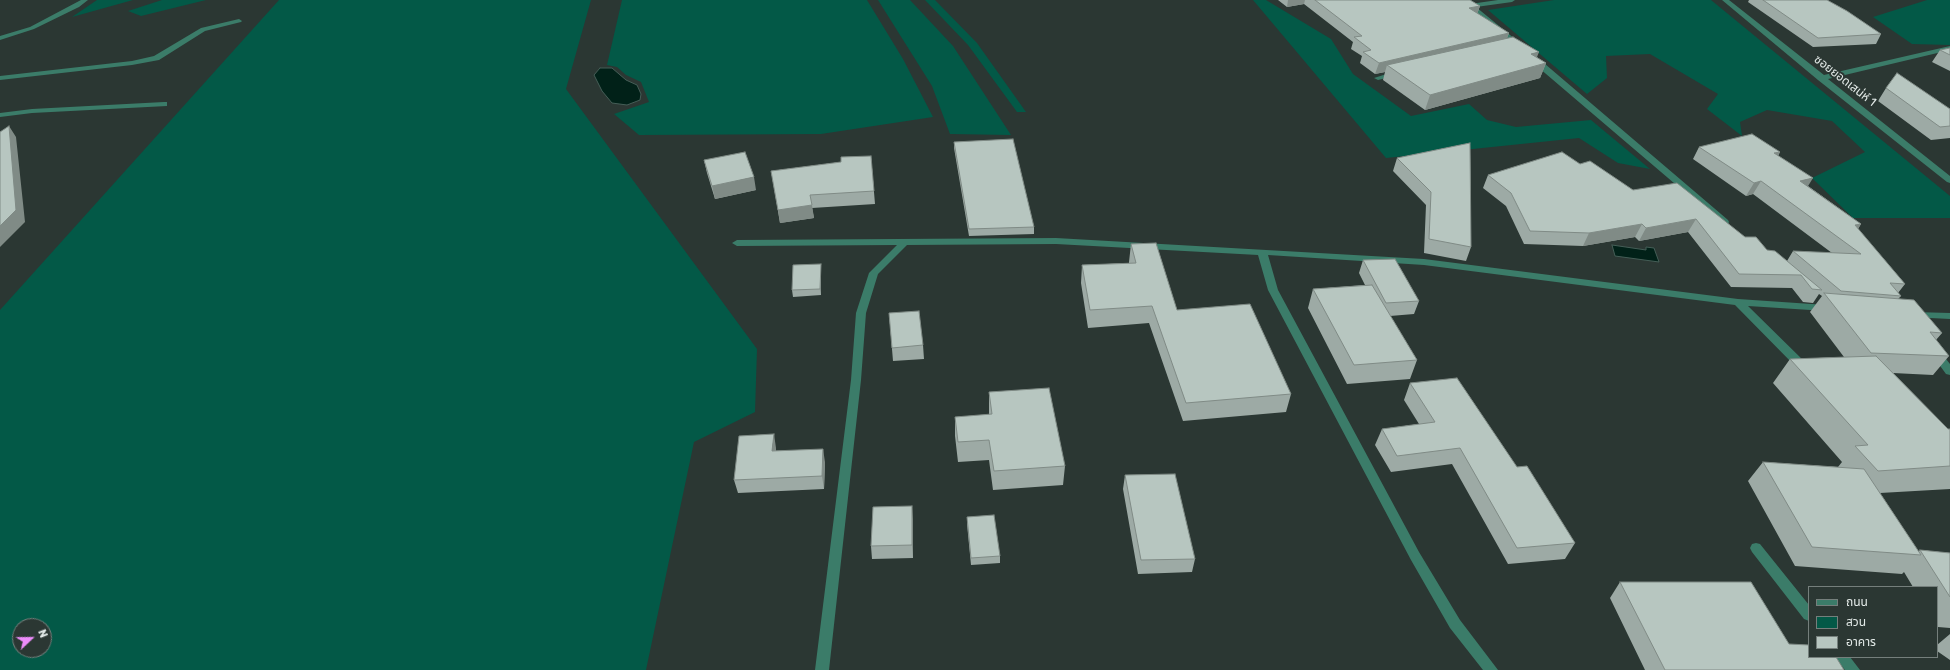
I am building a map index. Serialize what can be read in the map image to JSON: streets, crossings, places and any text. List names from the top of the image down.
{
  "streets": {
    "street": ["ซอยยอดเสน่ห์ 1"]
  },
  "legend": ["ถนน", "สวน", "อาคาร"],
  "north": "right"
}
